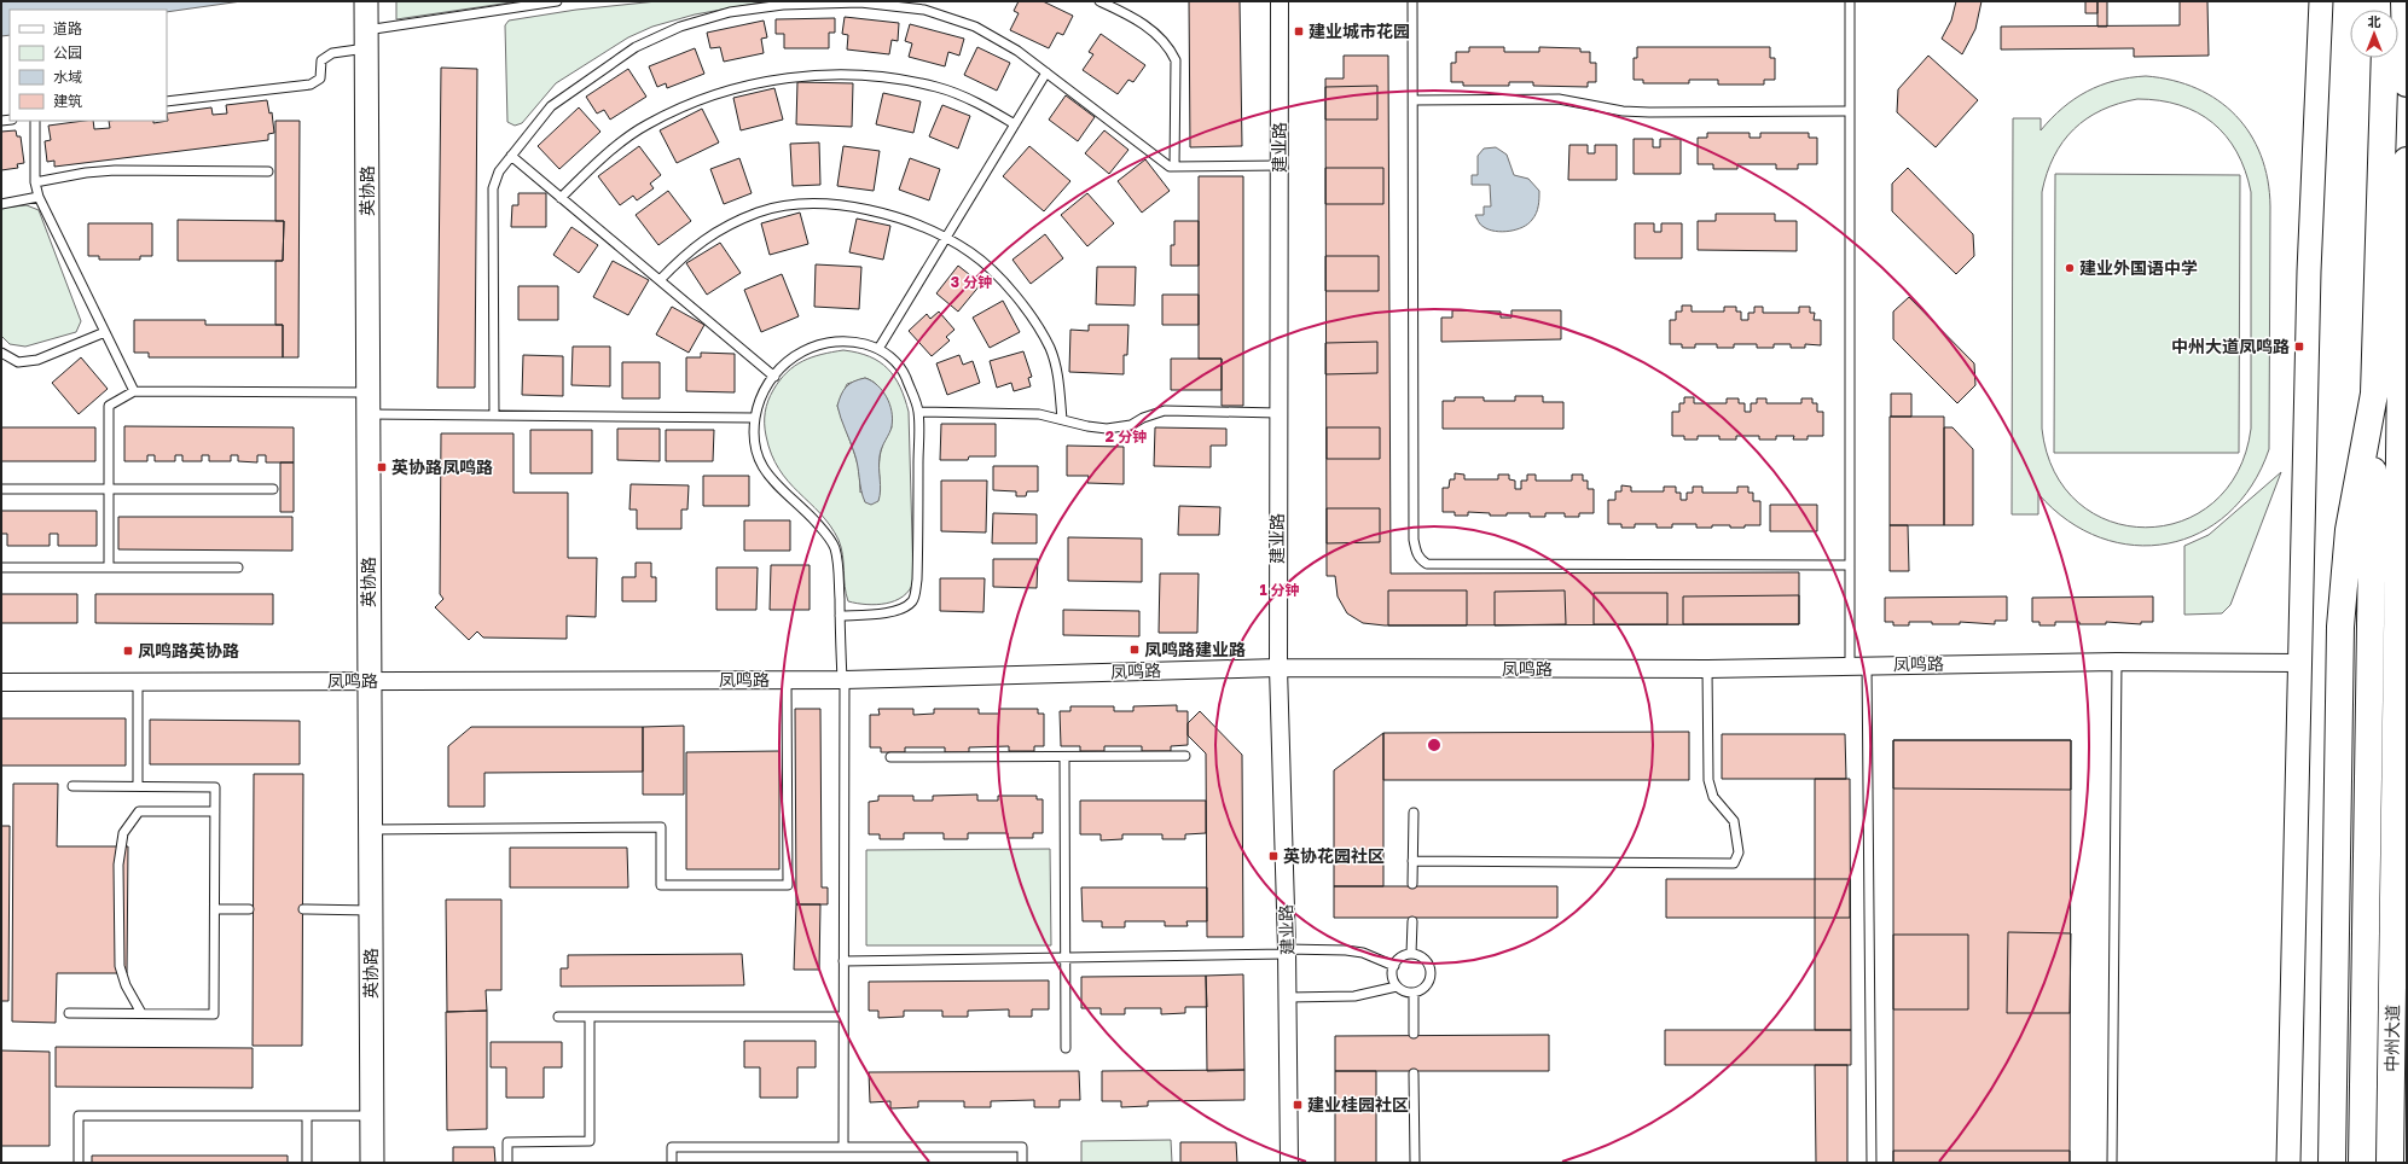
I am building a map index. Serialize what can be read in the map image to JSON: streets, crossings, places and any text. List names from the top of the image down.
{
  "streets": {
    "highway": ["中州大道"],
    "street": ["建业路", "英协路", "凤鸣路"]
  },
  "crossings": [
    ["建业路", "凤鸣路"],
    ["英协路", "凤鸣路"]
  ],
  "places": {
    "transit": [
      "建业城市花园",
      "中州大道凤鸣路",
      "英协路凤鸣路",
      "凤鸣路建业路",
      "凤鸣路英协路",
      "英协花园社区",
      "建业桂园社区"
    ],
    "other": ["建业外国语中学"]
  },
  "legend": [
    "道路",
    "公园",
    "水域",
    "建筑"
  ],
  "north": "top",
  "rings": ["3 分钟", "2 分钟", "1 分钟"]
}
